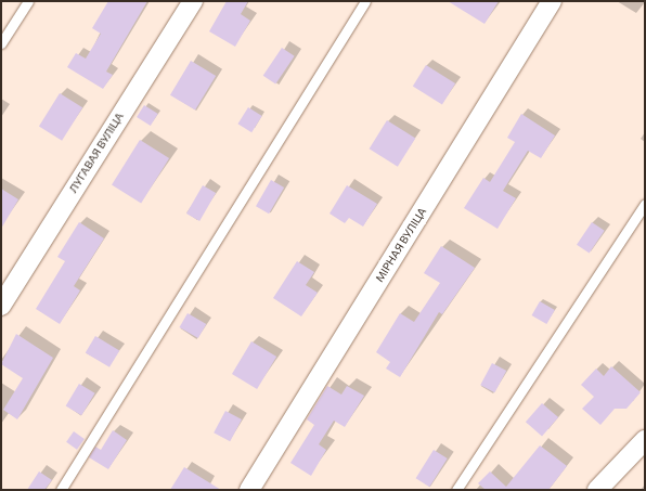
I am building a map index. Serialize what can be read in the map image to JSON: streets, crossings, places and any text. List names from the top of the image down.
{
  "streets": {
    "street": ["ЛУГАВАЯ ВУЛІЦА", "МІРНАЯ ВУЛІЦА"]
  }
}
